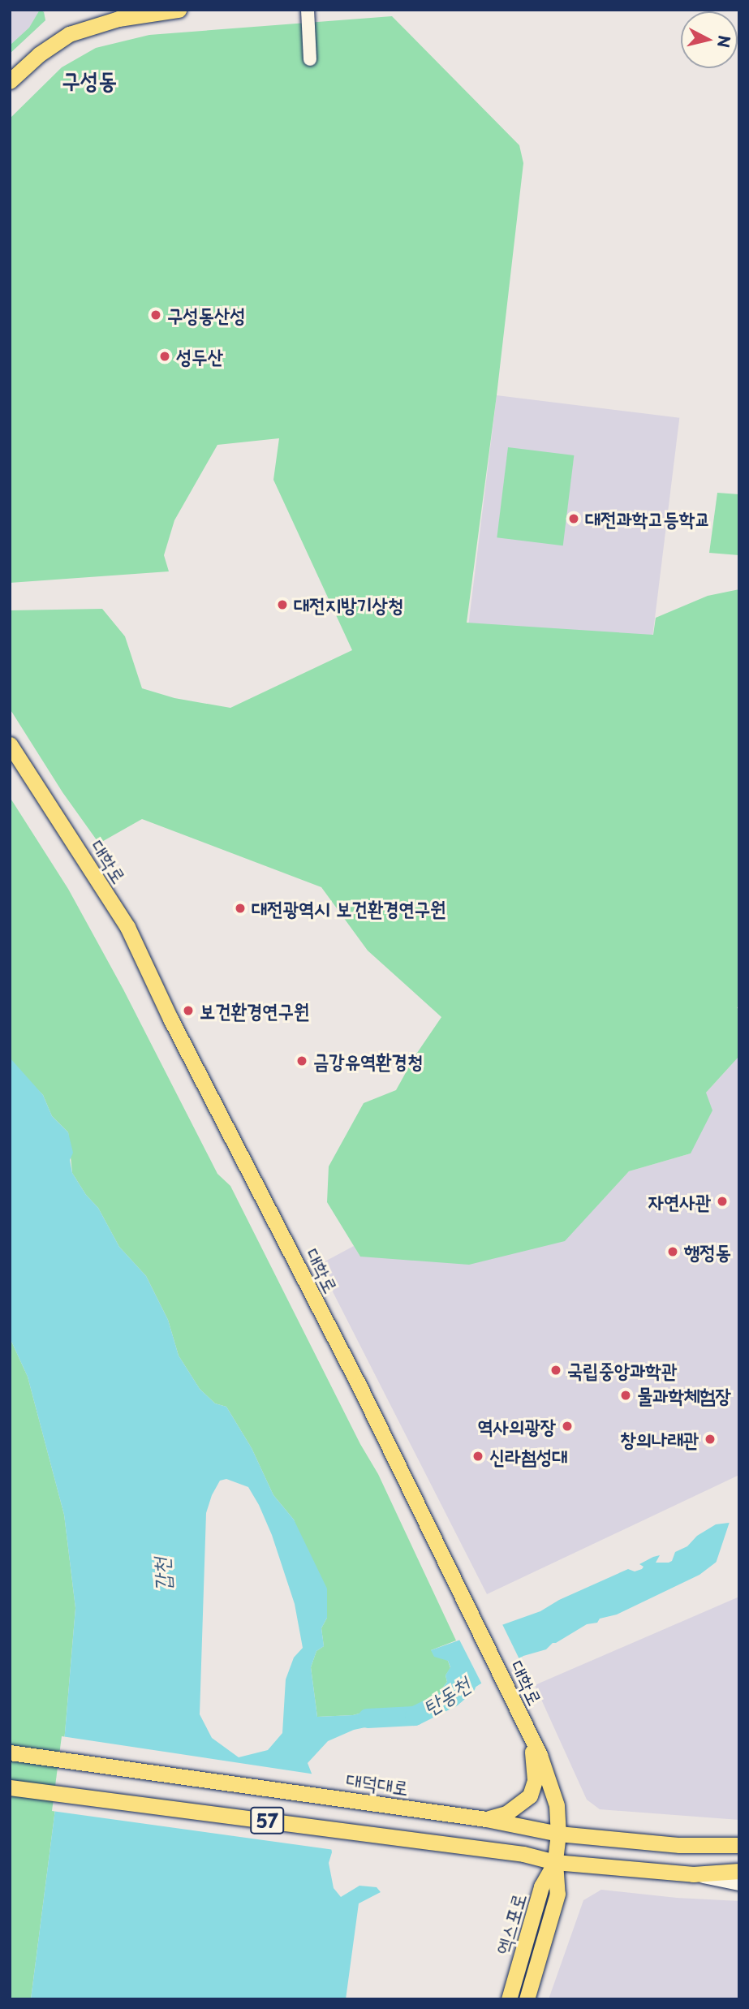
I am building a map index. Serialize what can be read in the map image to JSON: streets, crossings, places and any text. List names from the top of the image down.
{
  "streets": {
    "main road": [
      "대학로",
      "대덕대로",
      "57",
      "엑스포로"
    ]
  },
  "crossings": [
    ["대학로", "대덕대로"],
    ["대학로", "엑스포로"],
    ["대덕대로", "엑스포로"],
    ["57", "엑스포로"]
  ],
  "districts": ["구성동"],
  "water": ["갑천", "탄동천"],
  "places": [
    "구성동산성",
    "성두산",
    "대전과학고등학교",
    "대전지방기상청",
    "대전광역시 보건환경연구원",
    "보건환경연구원",
    "금강유역환경청",
    "자연사관",
    "행정동",
    "국립중앙과학관",
    "물과학체험장",
    "역사의광장",
    "창의나래관",
    "신라첨성대"
  ],
  "north": "right"
}
